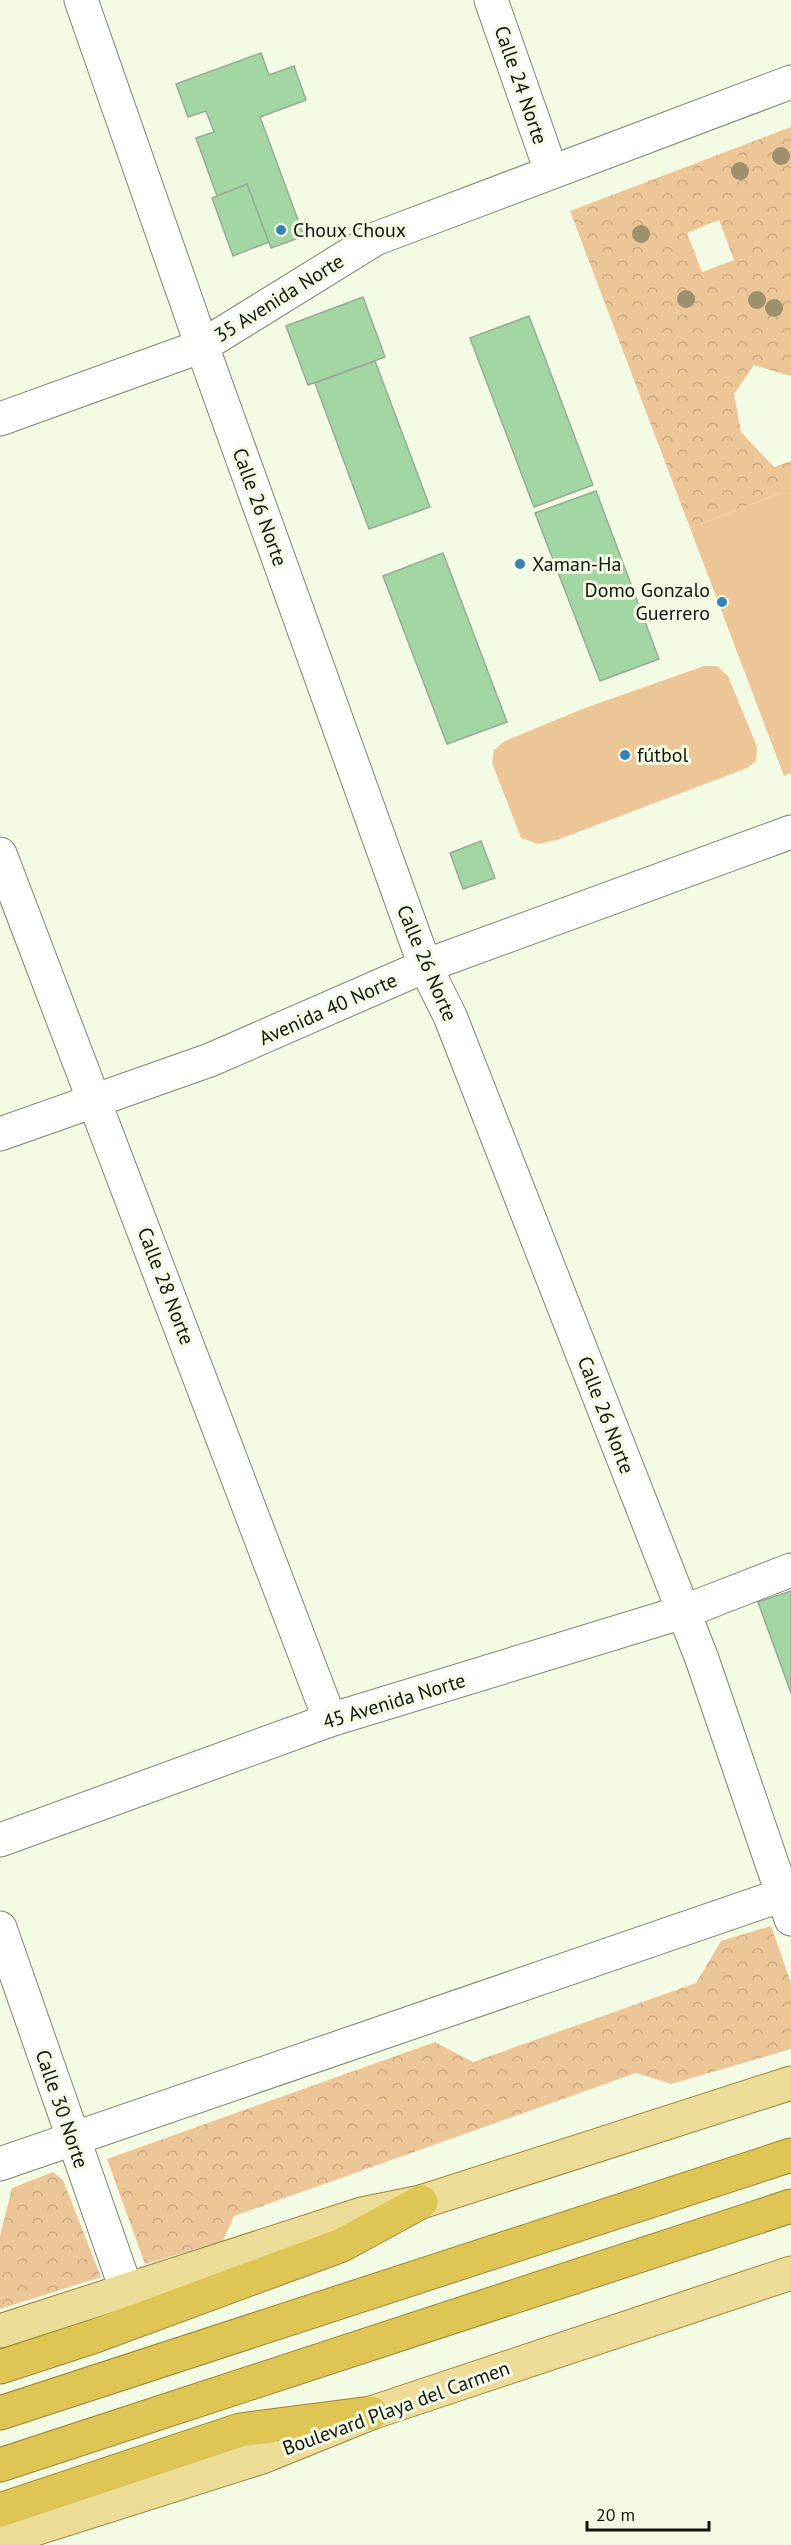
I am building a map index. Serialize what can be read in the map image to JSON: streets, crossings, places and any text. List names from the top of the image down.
{
  "streets": {
    "main road": ["Boulevard Playa del Carmen"],
    "street": [
      "Calle 24 Norte",
      "35 Avenida Norte",
      "Calle 26 Norte",
      "Avenida 40 Norte",
      "Calle 28 Norte",
      "45 Avenida Norte",
      "Calle 30 Norte"
    ]
  },
  "crossings": [
    ["Calle 24 Norte", "35 Avenida Norte"],
    ["35 Avenida Norte", "Calle 26 Norte"],
    ["Calle 26 Norte", "Avenida 40 Norte"],
    ["Calle 26 Norte", "45 Avenida Norte"],
    ["Avenida 40 Norte", "Calle 28 Norte"],
    ["Calle 28 Norte", "45 Avenida Norte"]
  ],
  "places": [
    "Choux Choux",
    "Xaman-Ha",
    "Domo Gonzalo Guerrero",
    "fútbol"
  ],
  "scale_bar": "20 m"
}
